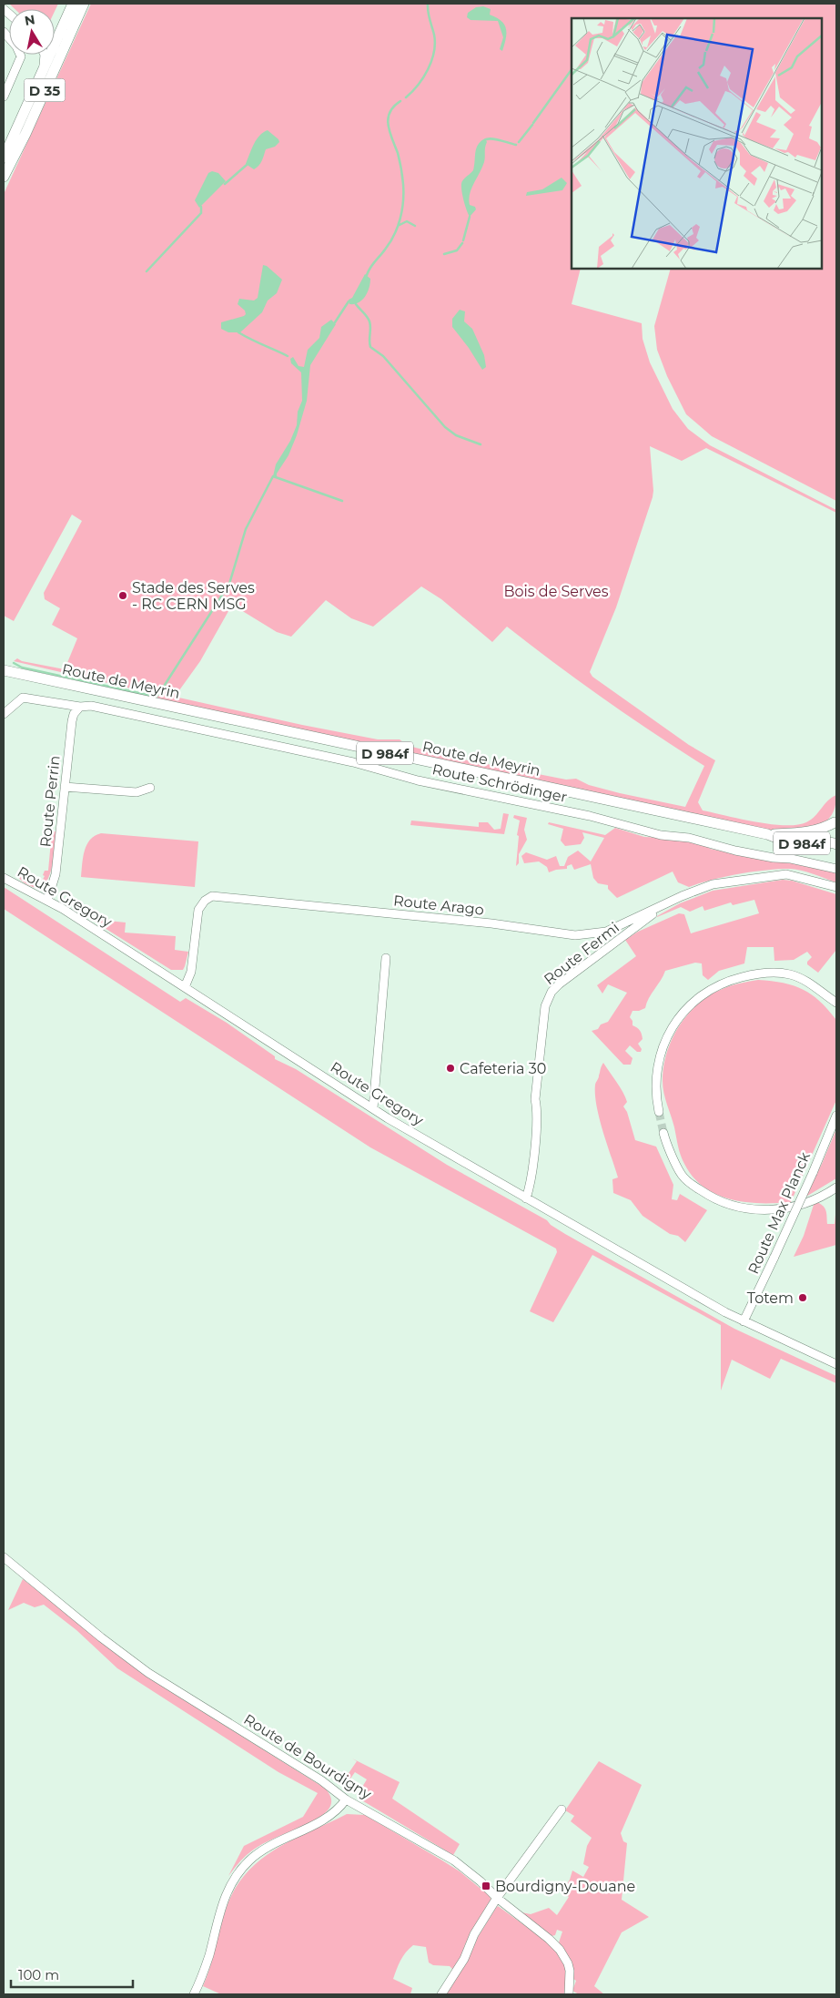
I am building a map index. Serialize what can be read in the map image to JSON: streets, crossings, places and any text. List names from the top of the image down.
{
  "streets": {
    "main road": ["D 35", "Route de Meyrin", "D 984f"],
    "street": [
      "Route Schrödinger",
      "Route Perrin",
      "Route Gregory",
      "Route Arago",
      "Route Fermi",
      "Route Max Planck",
      "Route de Bourdigny"
    ]
  },
  "crossings": [
    ["Route Schrödinger", "Route Perrin"],
    ["Route Perrin", "Route Gregory"],
    ["Route Gregory", "Route Arago"],
    ["Route Gregory", "Route Fermi"],
    ["Route Gregory", "Route Max Planck"],
    ["Route Arago", "Route Fermi"]
  ],
  "parks": ["Bois de Serves"],
  "places": {
    "other": ["Stade des Serves - RC CERN MSG", "Cafeteria 30", "Totem"],
    "transit": ["Bourdigny-Douane"]
  },
  "scale_bar": "100 m",
  "north": "top"
}
